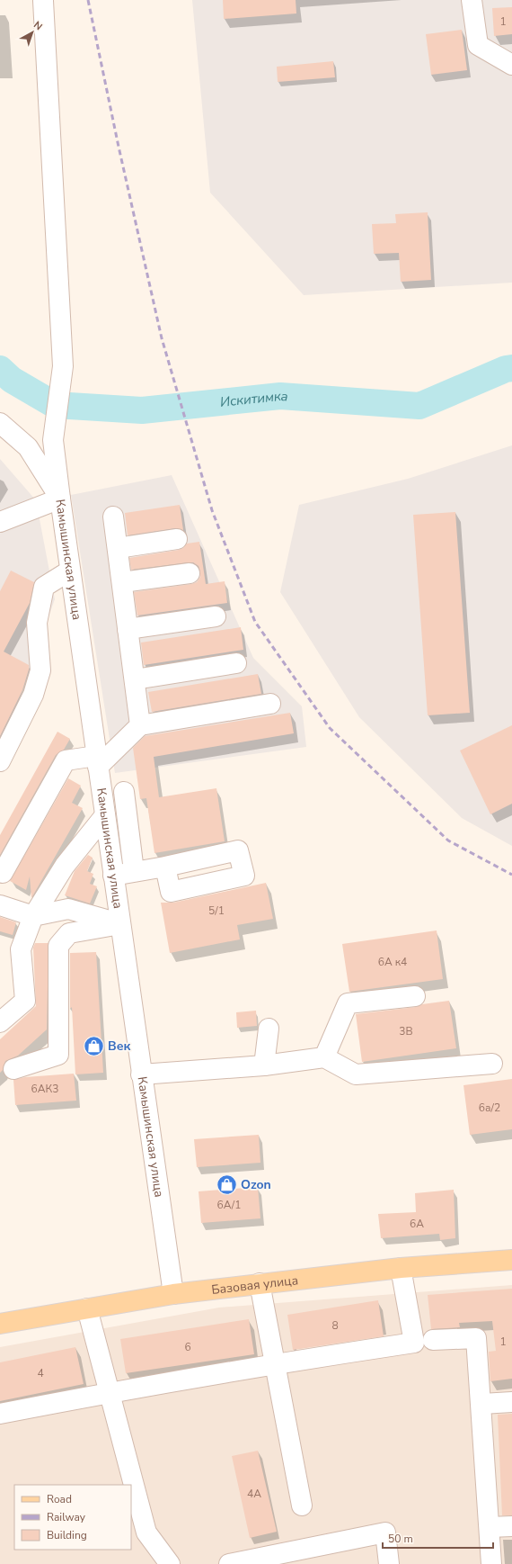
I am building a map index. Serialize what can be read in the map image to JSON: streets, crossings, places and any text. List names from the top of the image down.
{
  "streets": {
    "main road": ["Базовая улица"],
    "street": ["Камышинская улица"]
  },
  "crossings": [
    ["Камышинская улица", "Базовая улица"]
  ],
  "water": ["Искитимка"],
  "places": {
    "shop": ["Век", "Ozon"]
  },
  "house_numbers": [
    "1",
    "5/1",
    "6А к4",
    "3В",
    "6АК3",
    "6а/2",
    "6А/1",
    "6А",
    "8",
    "1",
    "6",
    "4",
    "4А"
  ],
  "legend": ["Road", "Railway", "Building"],
  "scale_bar": "50 m",
  "north": "top right"
}
